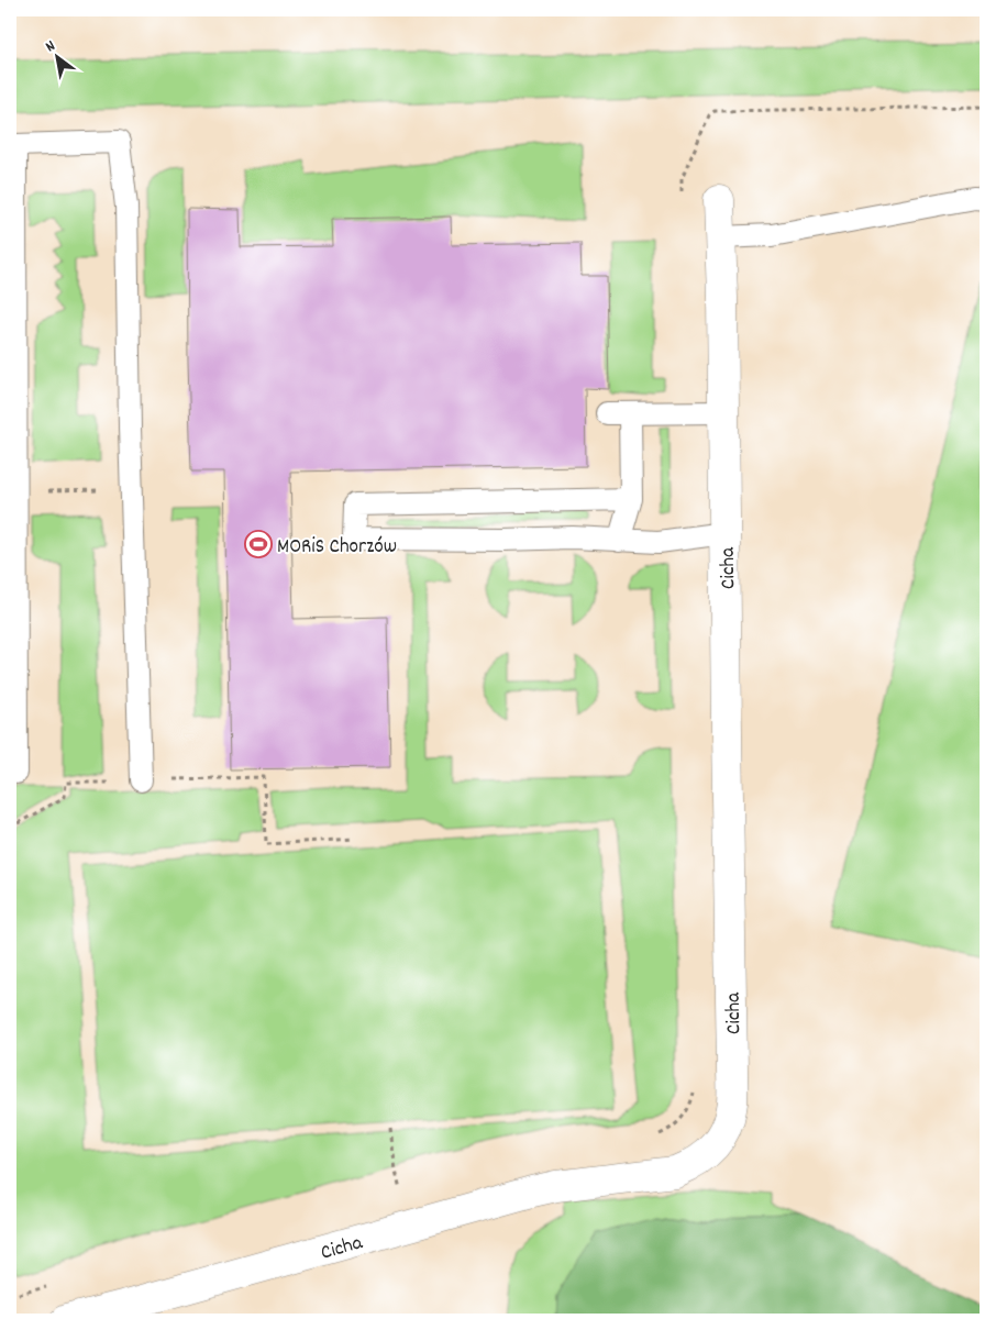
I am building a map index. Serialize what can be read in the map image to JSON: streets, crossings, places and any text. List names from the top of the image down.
{
  "streets": {
    "street": ["Cicha"]
  },
  "places": {
    "sports": ["MORiS Chorzów"]
  },
  "north": "top left"
}
